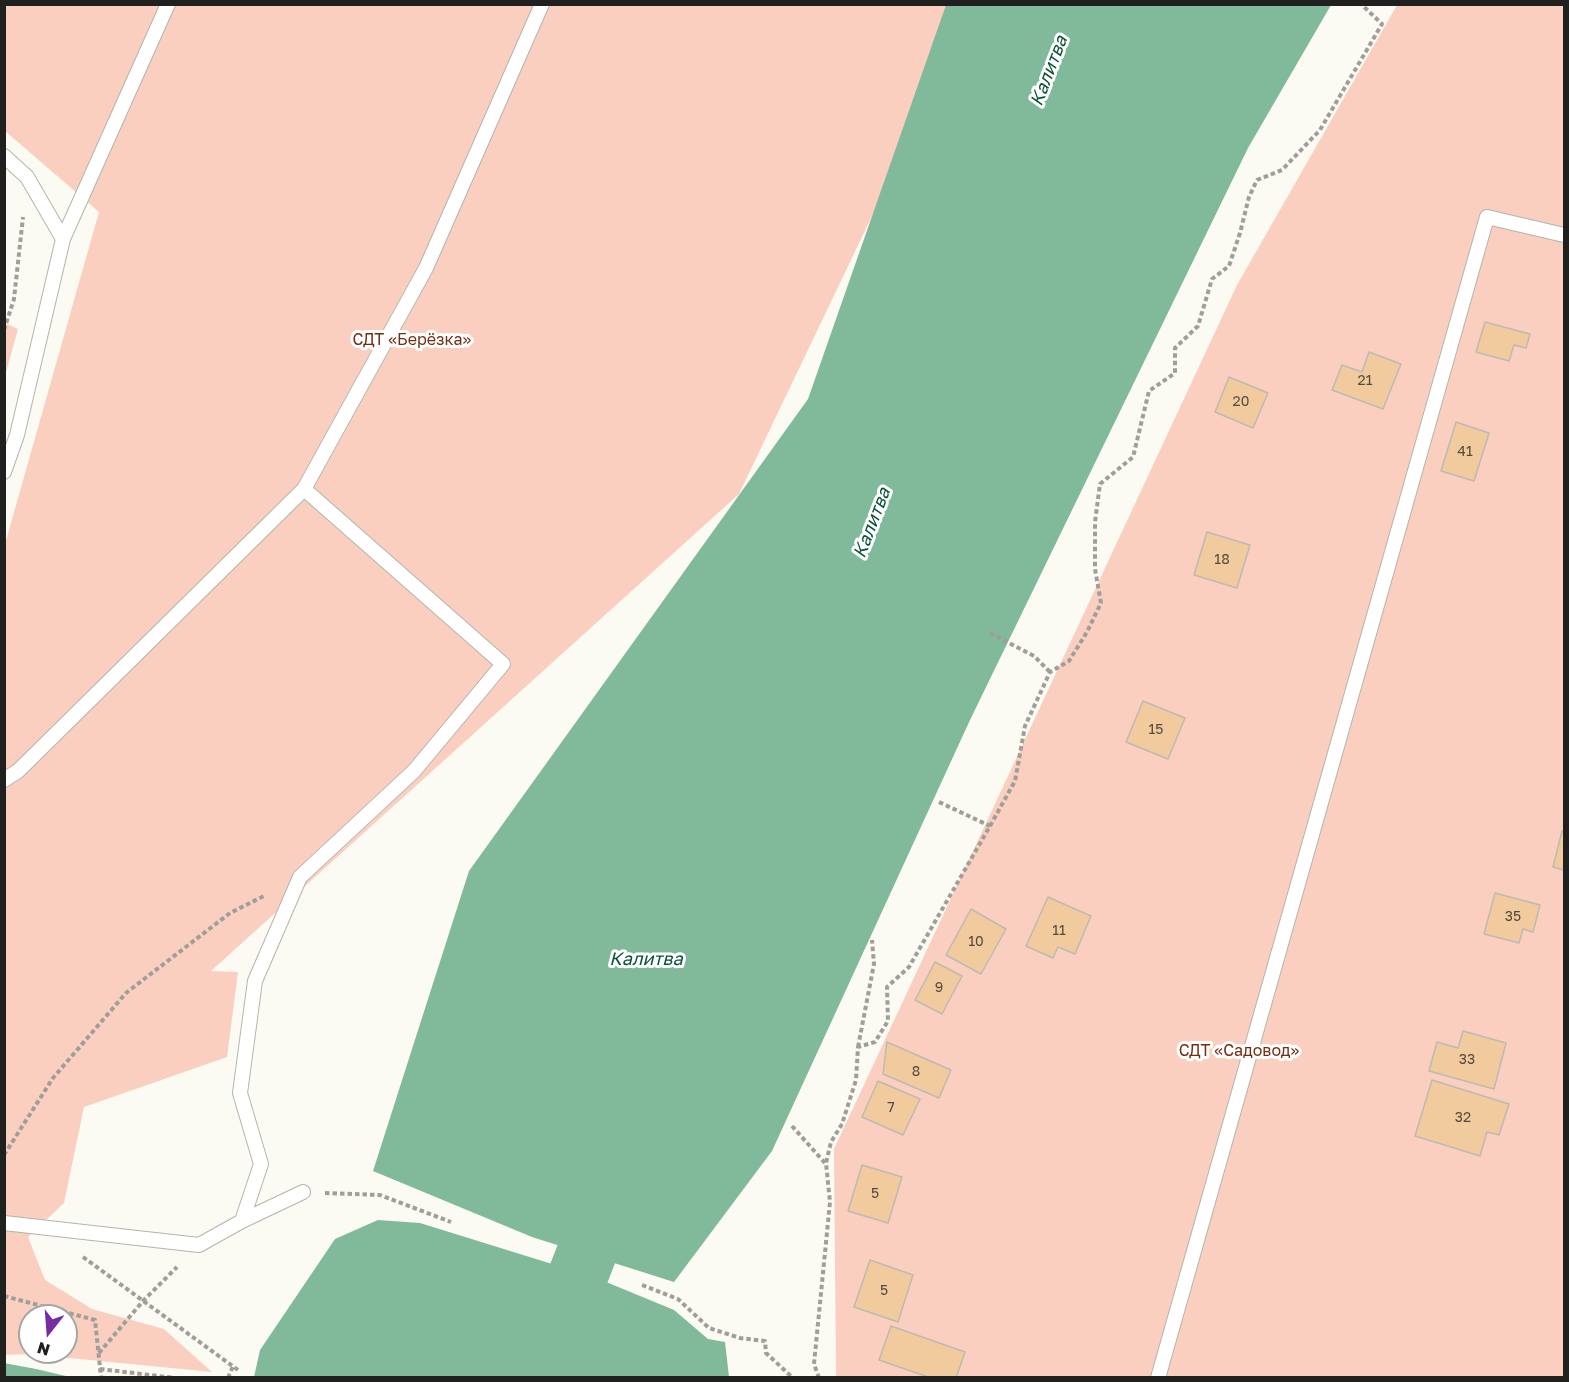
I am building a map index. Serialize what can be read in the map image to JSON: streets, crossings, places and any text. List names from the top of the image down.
{
  "water": ["Калитва"],
  "parks": ["СДТ «Берёзка»", "СДТ «Садовод»"],
  "house_numbers": [
    "21",
    "20",
    "41",
    "18",
    "15",
    "35",
    "11",
    "10",
    "9",
    "33",
    "8",
    "7",
    "32",
    "5",
    "5"
  ],
  "north": "bottom"
}
